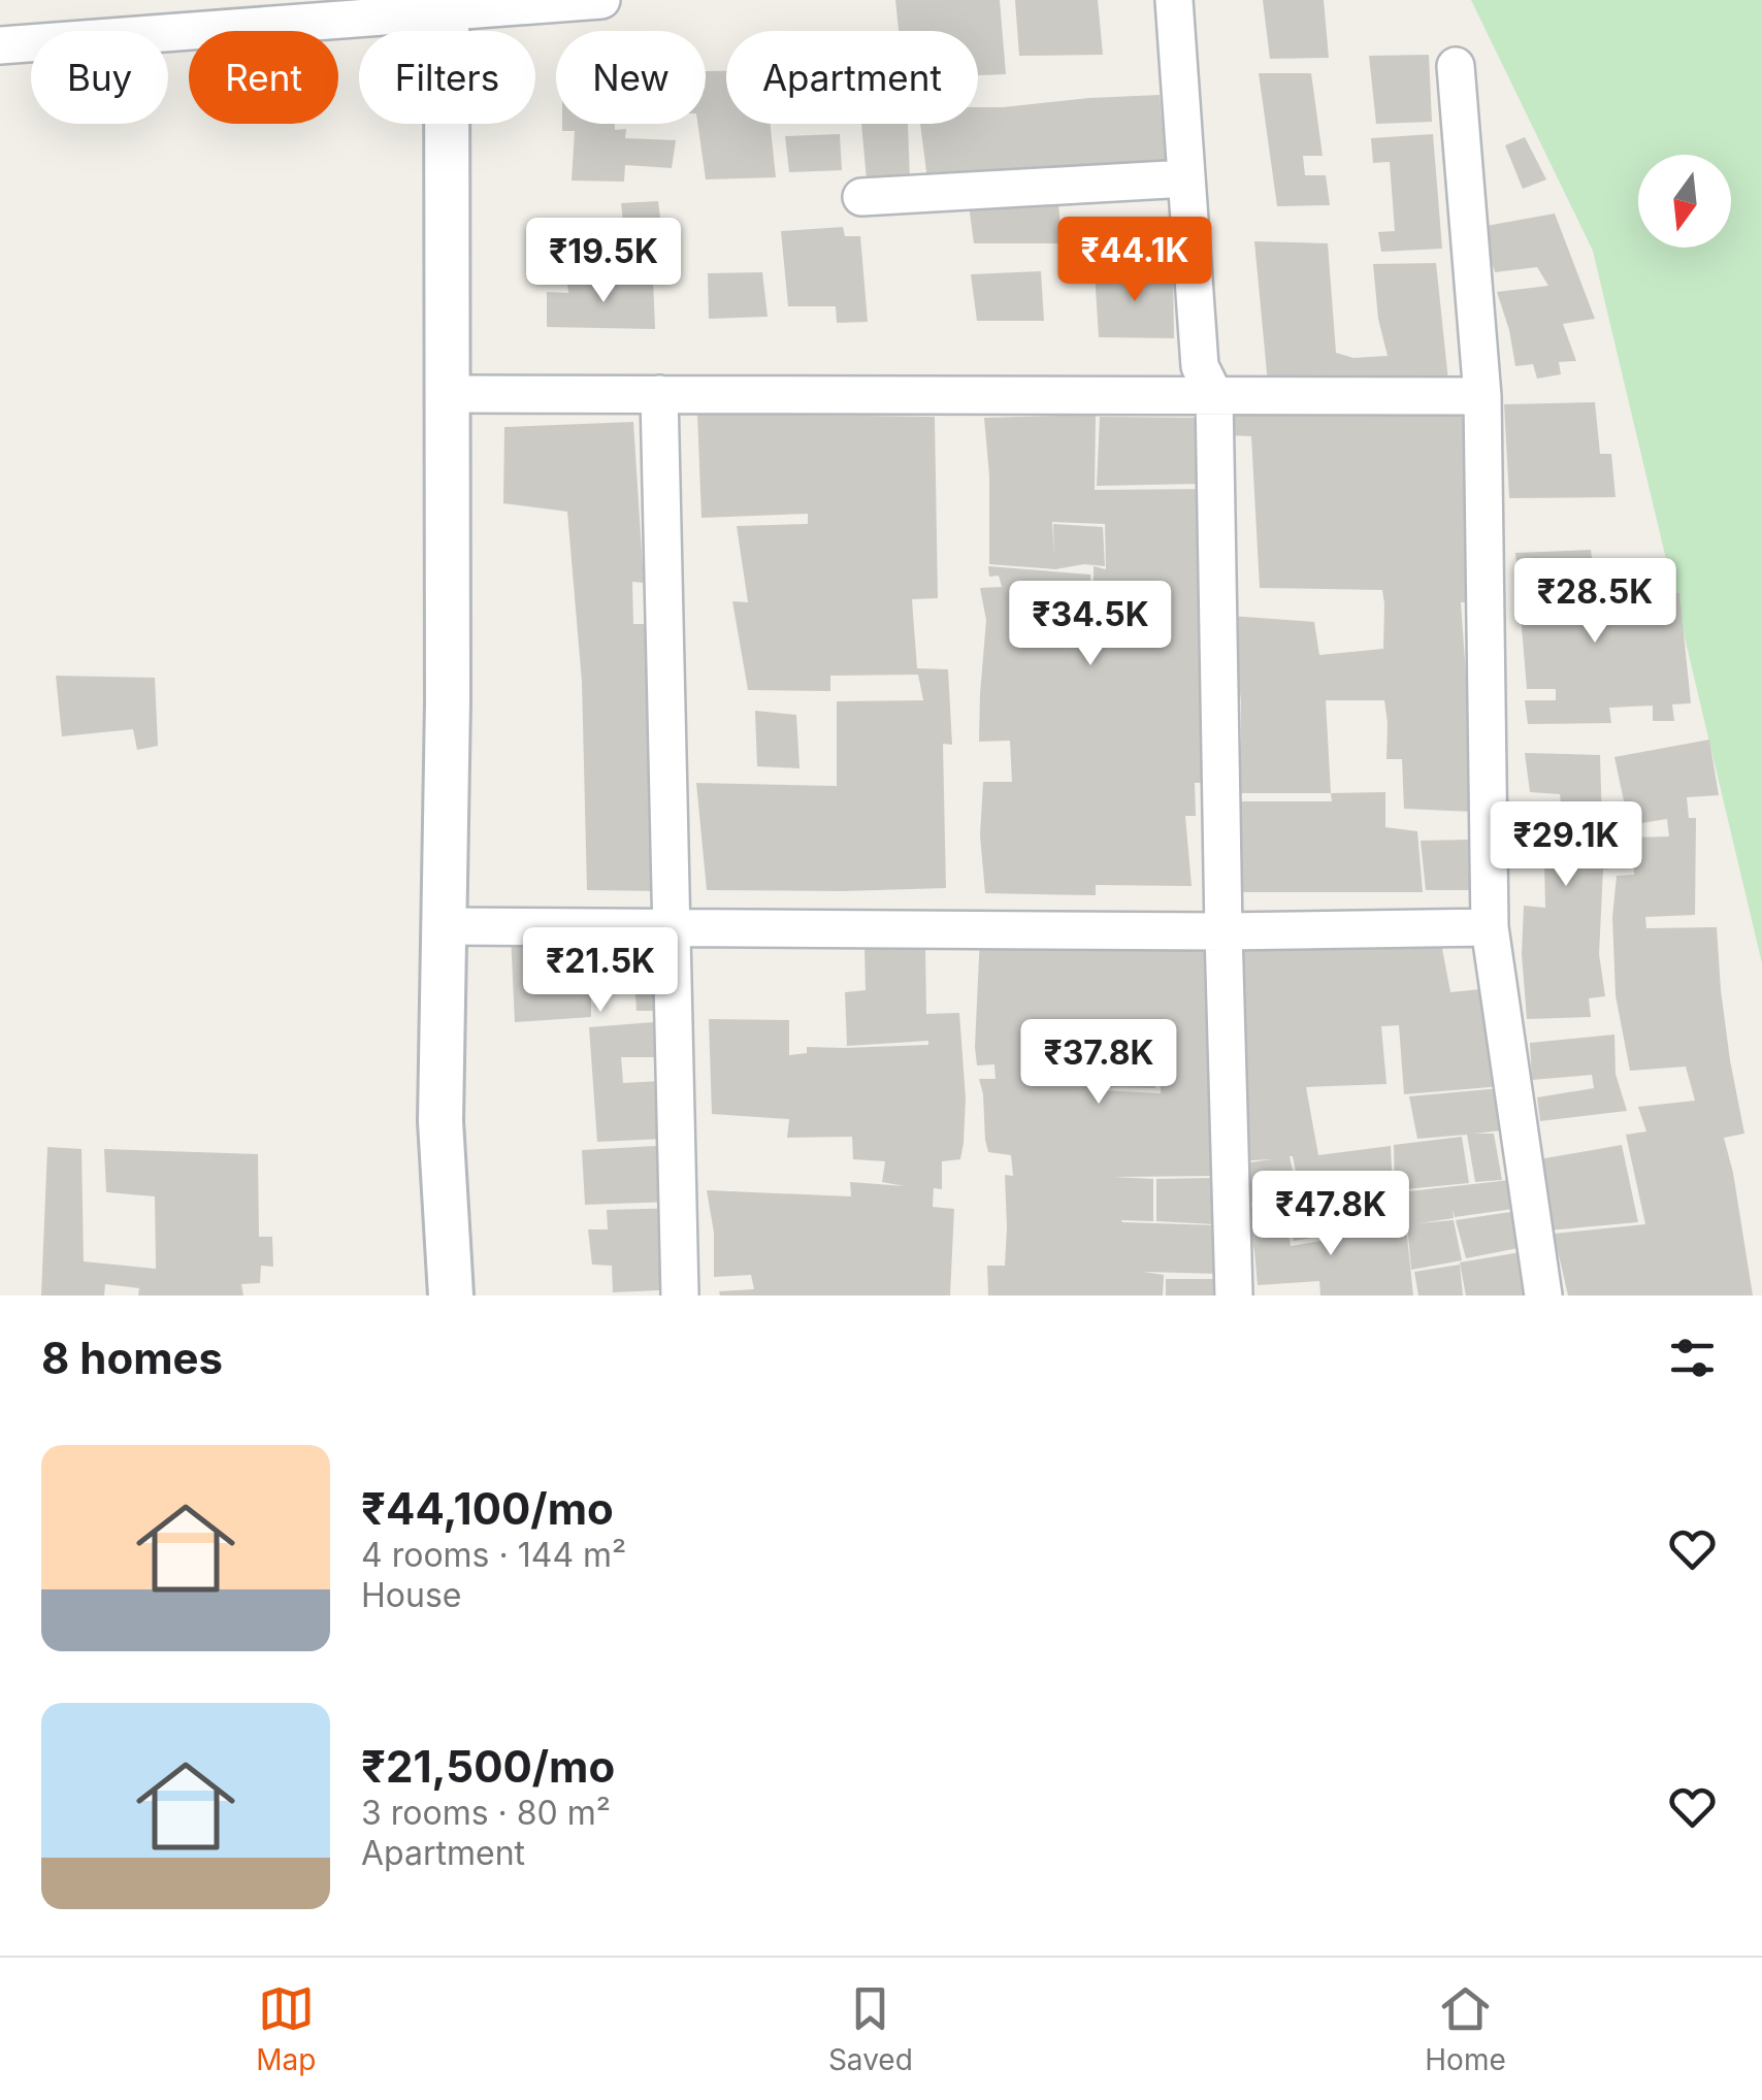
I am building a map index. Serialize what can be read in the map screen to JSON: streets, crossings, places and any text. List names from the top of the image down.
{
  "north": "bottom",
  "page": {
    "chip": [
      "Buy",
      "Rent",
      "Filters",
      "New",
      "Apartment"
    ],
    "price": [
      "₹44.1K",
      "₹19.5K",
      "₹28.5K",
      "₹34.5K",
      "₹29.1K",
      "₹21.5K",
      "₹37.8K",
      "₹47.8K"
    ],
    "heading": "8 homes",
    "list": [
      {
        "name": "₹44,100/mo",
        "note": "4 rooms · 144 m² · House"
      },
      {
        "name": "₹21,500/mo",
        "note": "3 rooms · 80 m² · Apartment"
      }
    ],
    "tabs": ["Map", "Saved", "Home"]
  }
}
